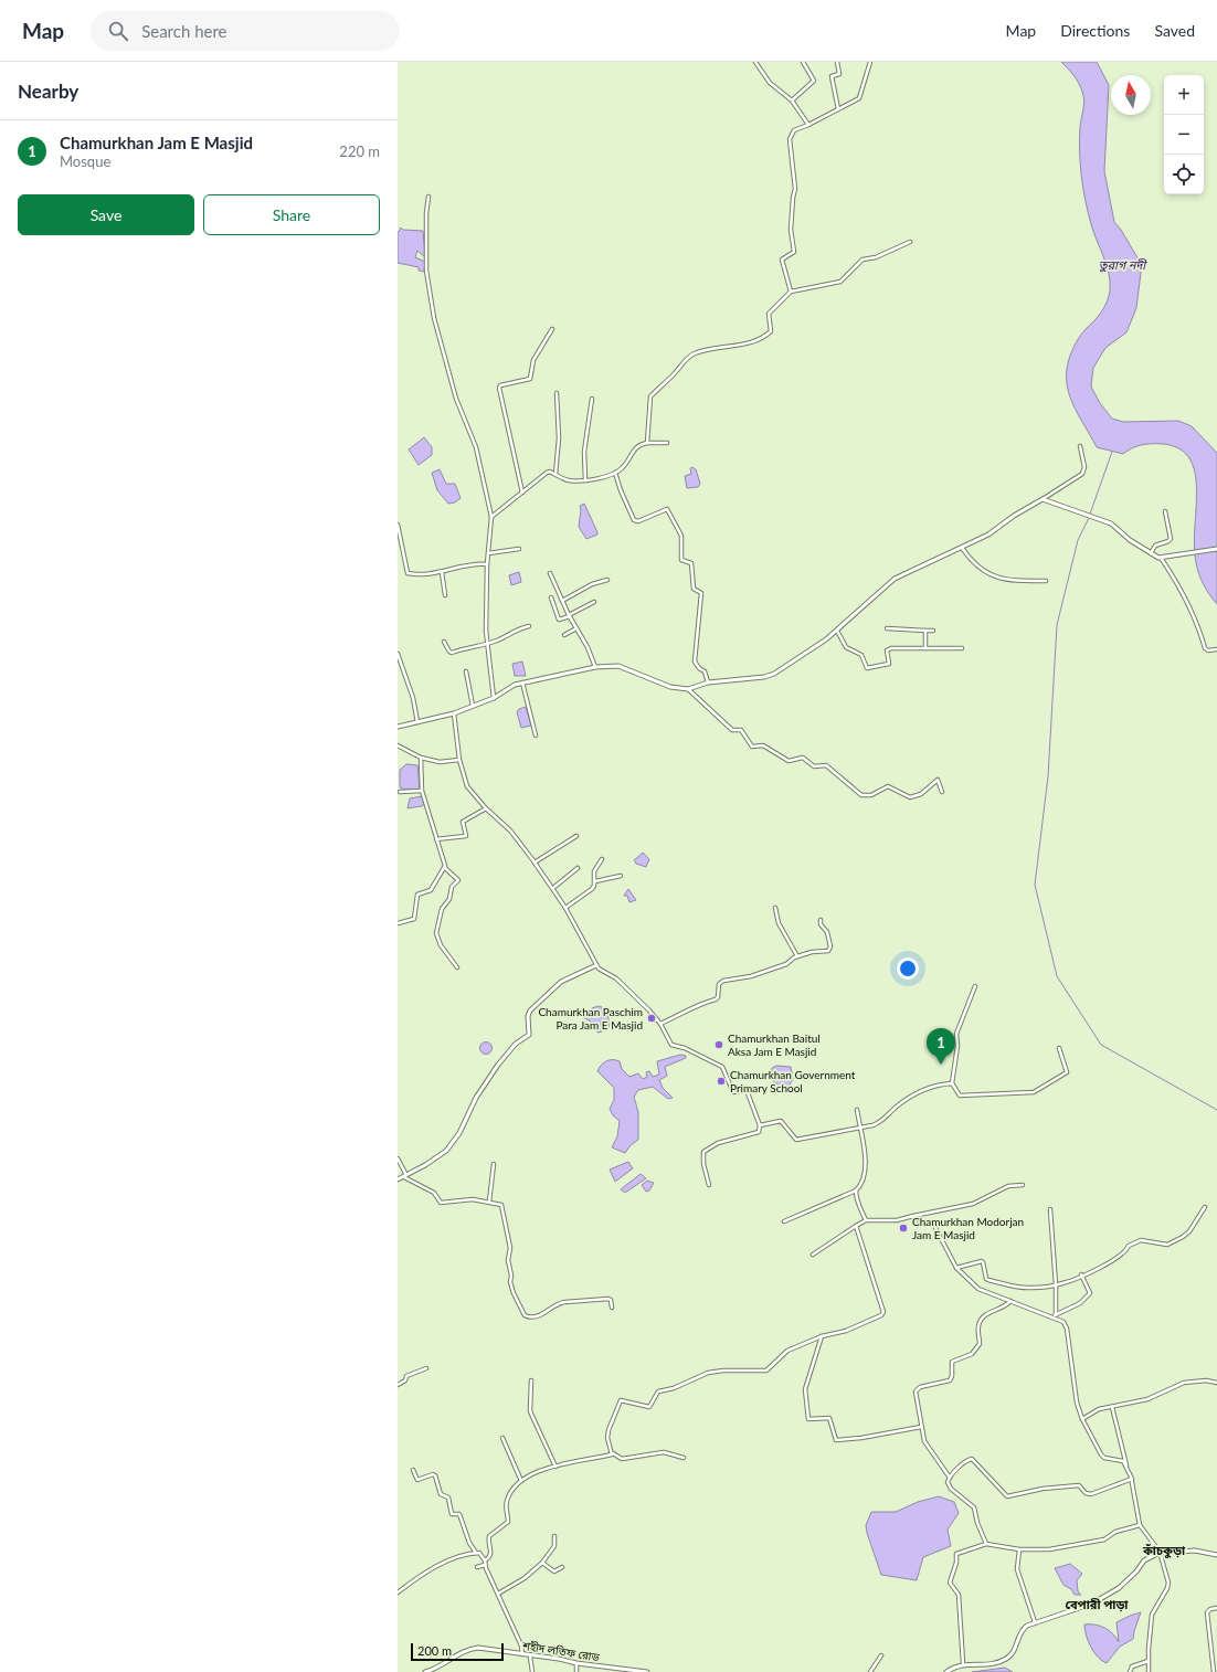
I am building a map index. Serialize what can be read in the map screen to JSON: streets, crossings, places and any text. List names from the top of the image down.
{
  "streets": {
    "main road": ["শহীদ লতিফ রোড"]
  },
  "districts": ["কাঁচকুড়া", "বেপারী পাড়া"],
  "water": ["তুরাগ নদী"],
  "places": [
    "Chamurkhan Paschim Para Jam E Masjid",
    "Chamurkhan Baitul Aksa Jam E Masjid",
    "Chamurkhan Government Primary School",
    "Chamurkhan Modorjan Jam E Masjid"
  ],
  "scale_bar": "200 m",
  "north": "top",
  "page": {
    "header": "Map",
    "search": "Search here",
    "nav": ["Map", "Directions", "Saved"],
    "heading": "Nearby",
    "map_buttons": ["+", "−"],
    "list": [
      {
        "mark": "1",
        "name": "Chamurkhan Jam E Masjid",
        "note": "Mosque",
        "value": "220 m"
      }
    ],
    "buttons": ["Save", "Share"],
    "pins": "1",
    "scale": "200 m"
  }
}
